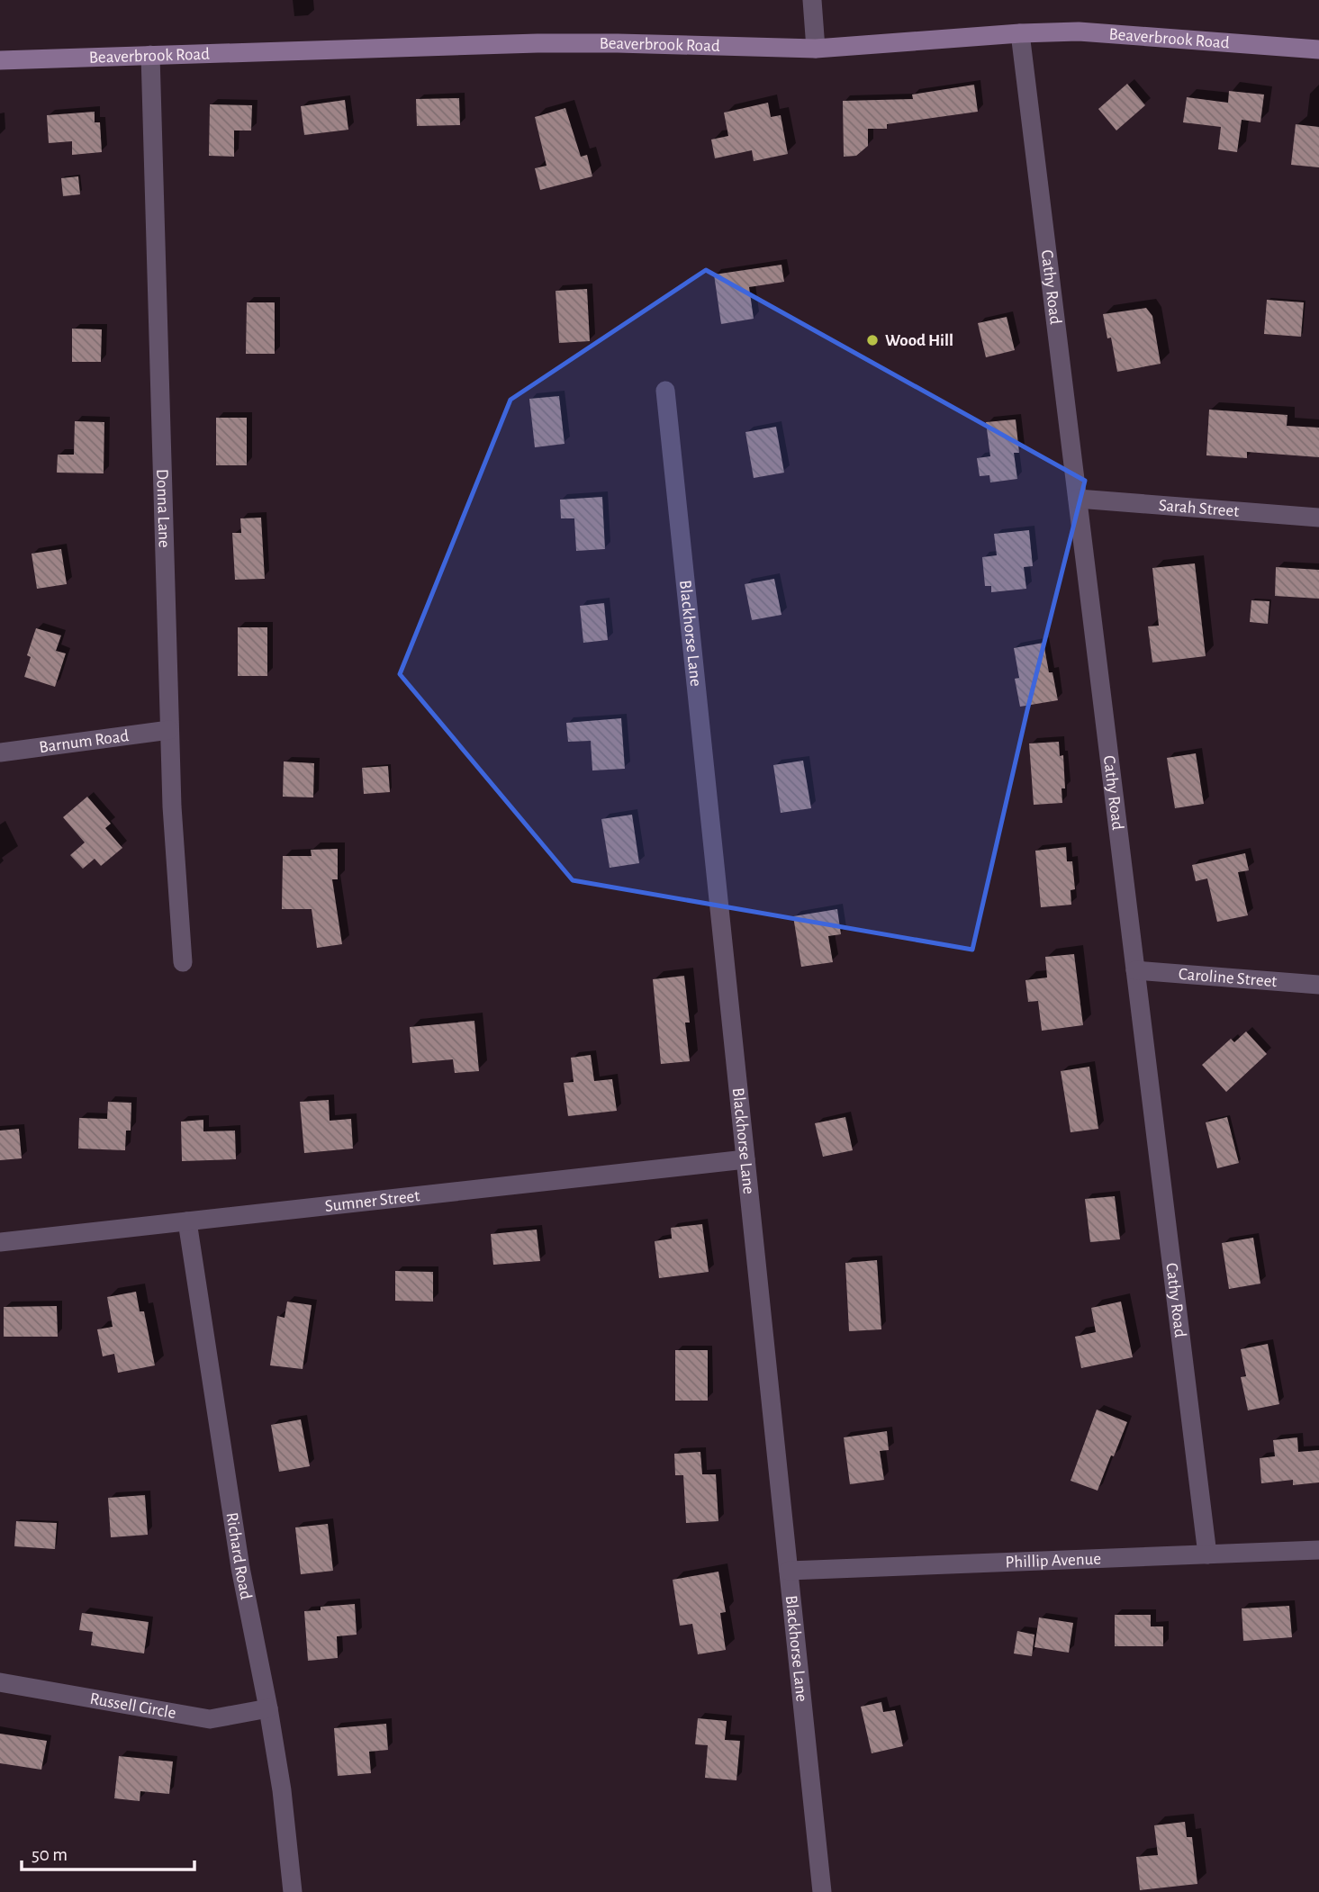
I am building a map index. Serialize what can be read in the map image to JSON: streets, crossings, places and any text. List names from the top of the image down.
{
  "streets": {
    "street": [
      "Beaverbrook Road",
      "Cathy Road",
      "Donna Lane",
      "Sarah Street",
      "Blackhorse Lane",
      "Barnum Road",
      "Caroline Street",
      "Sumner Street",
      "Richard Road",
      "Phillip Avenue",
      "Russell Circle"
    ]
  },
  "crossings": [
    ["Beaverbrook Road", "Cathy Road"],
    ["Beaverbrook Road", "Donna Lane"],
    ["Cathy Road", "Sarah Street"],
    ["Cathy Road", "Caroline Street"],
    ["Cathy Road", "Phillip Avenue"],
    ["Donna Lane", "Barnum Road"],
    ["Blackhorse Lane", "Sumner Street"],
    ["Blackhorse Lane", "Phillip Avenue"],
    ["Sumner Street", "Richard Road"],
    ["Richard Road", "Russell Circle"]
  ],
  "places": ["Wood Hill"],
  "scale_bar": "50 m"
}
